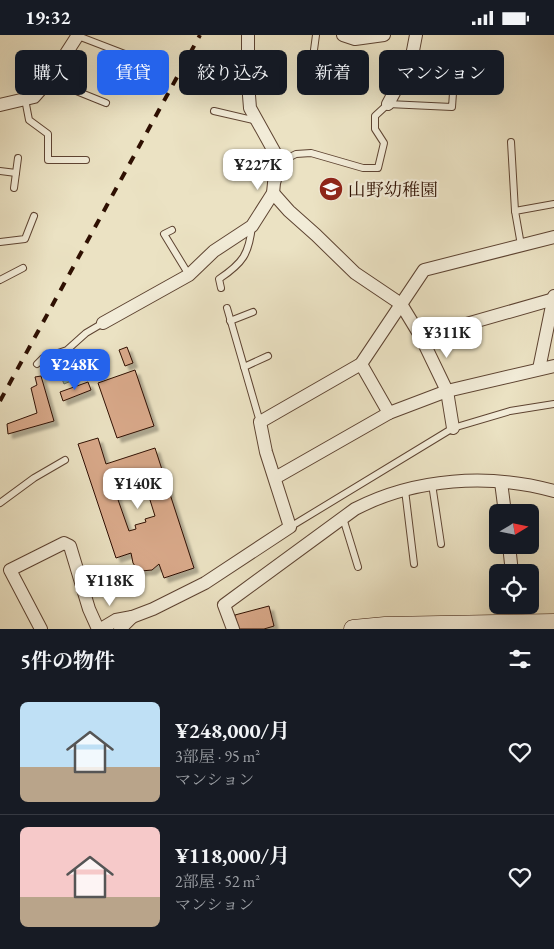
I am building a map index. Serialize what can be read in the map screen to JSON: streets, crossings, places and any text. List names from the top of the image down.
{
  "places": {
    "school or university": ["山野幼稚園"]
  },
  "north": "right",
  "page": {
    "status": "19:32",
    "chip": [
      "購入",
      "賃貸",
      "絞り込み",
      "新着",
      "マンション"
    ],
    "price": [
      "¥227K",
      "¥311K",
      "¥248K",
      "¥140K",
      "¥118K"
    ],
    "heading": "5件の物件",
    "list": [
      {
        "name": "¥248,000/月",
        "note": "3部屋 · 95 m² · マンション"
      },
      {
        "name": "¥118,000/月",
        "note": "2部屋 · 52 m² · マンション"
      }
    ]
  }
}
